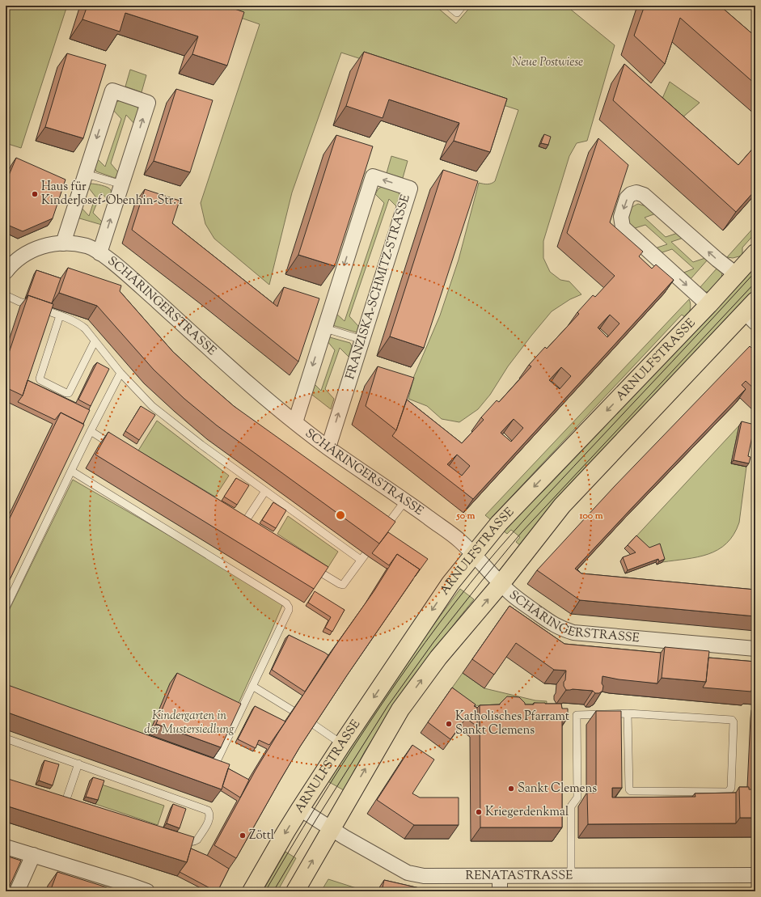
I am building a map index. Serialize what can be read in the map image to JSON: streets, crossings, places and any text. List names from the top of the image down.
{
  "streets": {
    "main road": ["ARNULFSTRASSE"],
    "street": ["FRANZISKA-SCHMITZ-STRASSE", "SCHÄRINGERSTRASSE", "RENATASTRASSE"]
  },
  "crossings": [
    ["FRANZISKA-SCHMITZ-STRASSE", "SCHÄRINGERSTRASSE"],
    ["SCHÄRINGERSTRASSE", "ARNULFSTRASSE"],
    ["ARNULFSTRASSE", "RENATASTRASSE"]
  ],
  "parks": ["Neue Postwiese", "Kindergarten in der Mustersiedlung"],
  "places": [
    "Haus für KinderJosef-Obenhin-Str. 1",
    "Katholisches Pfarramt Sankt Clemens",
    "Sankt Clemens",
    "Kriegerdenkmal",
    "Zöttl"
  ],
  "rings": ["50 m", "100 m"]
}
